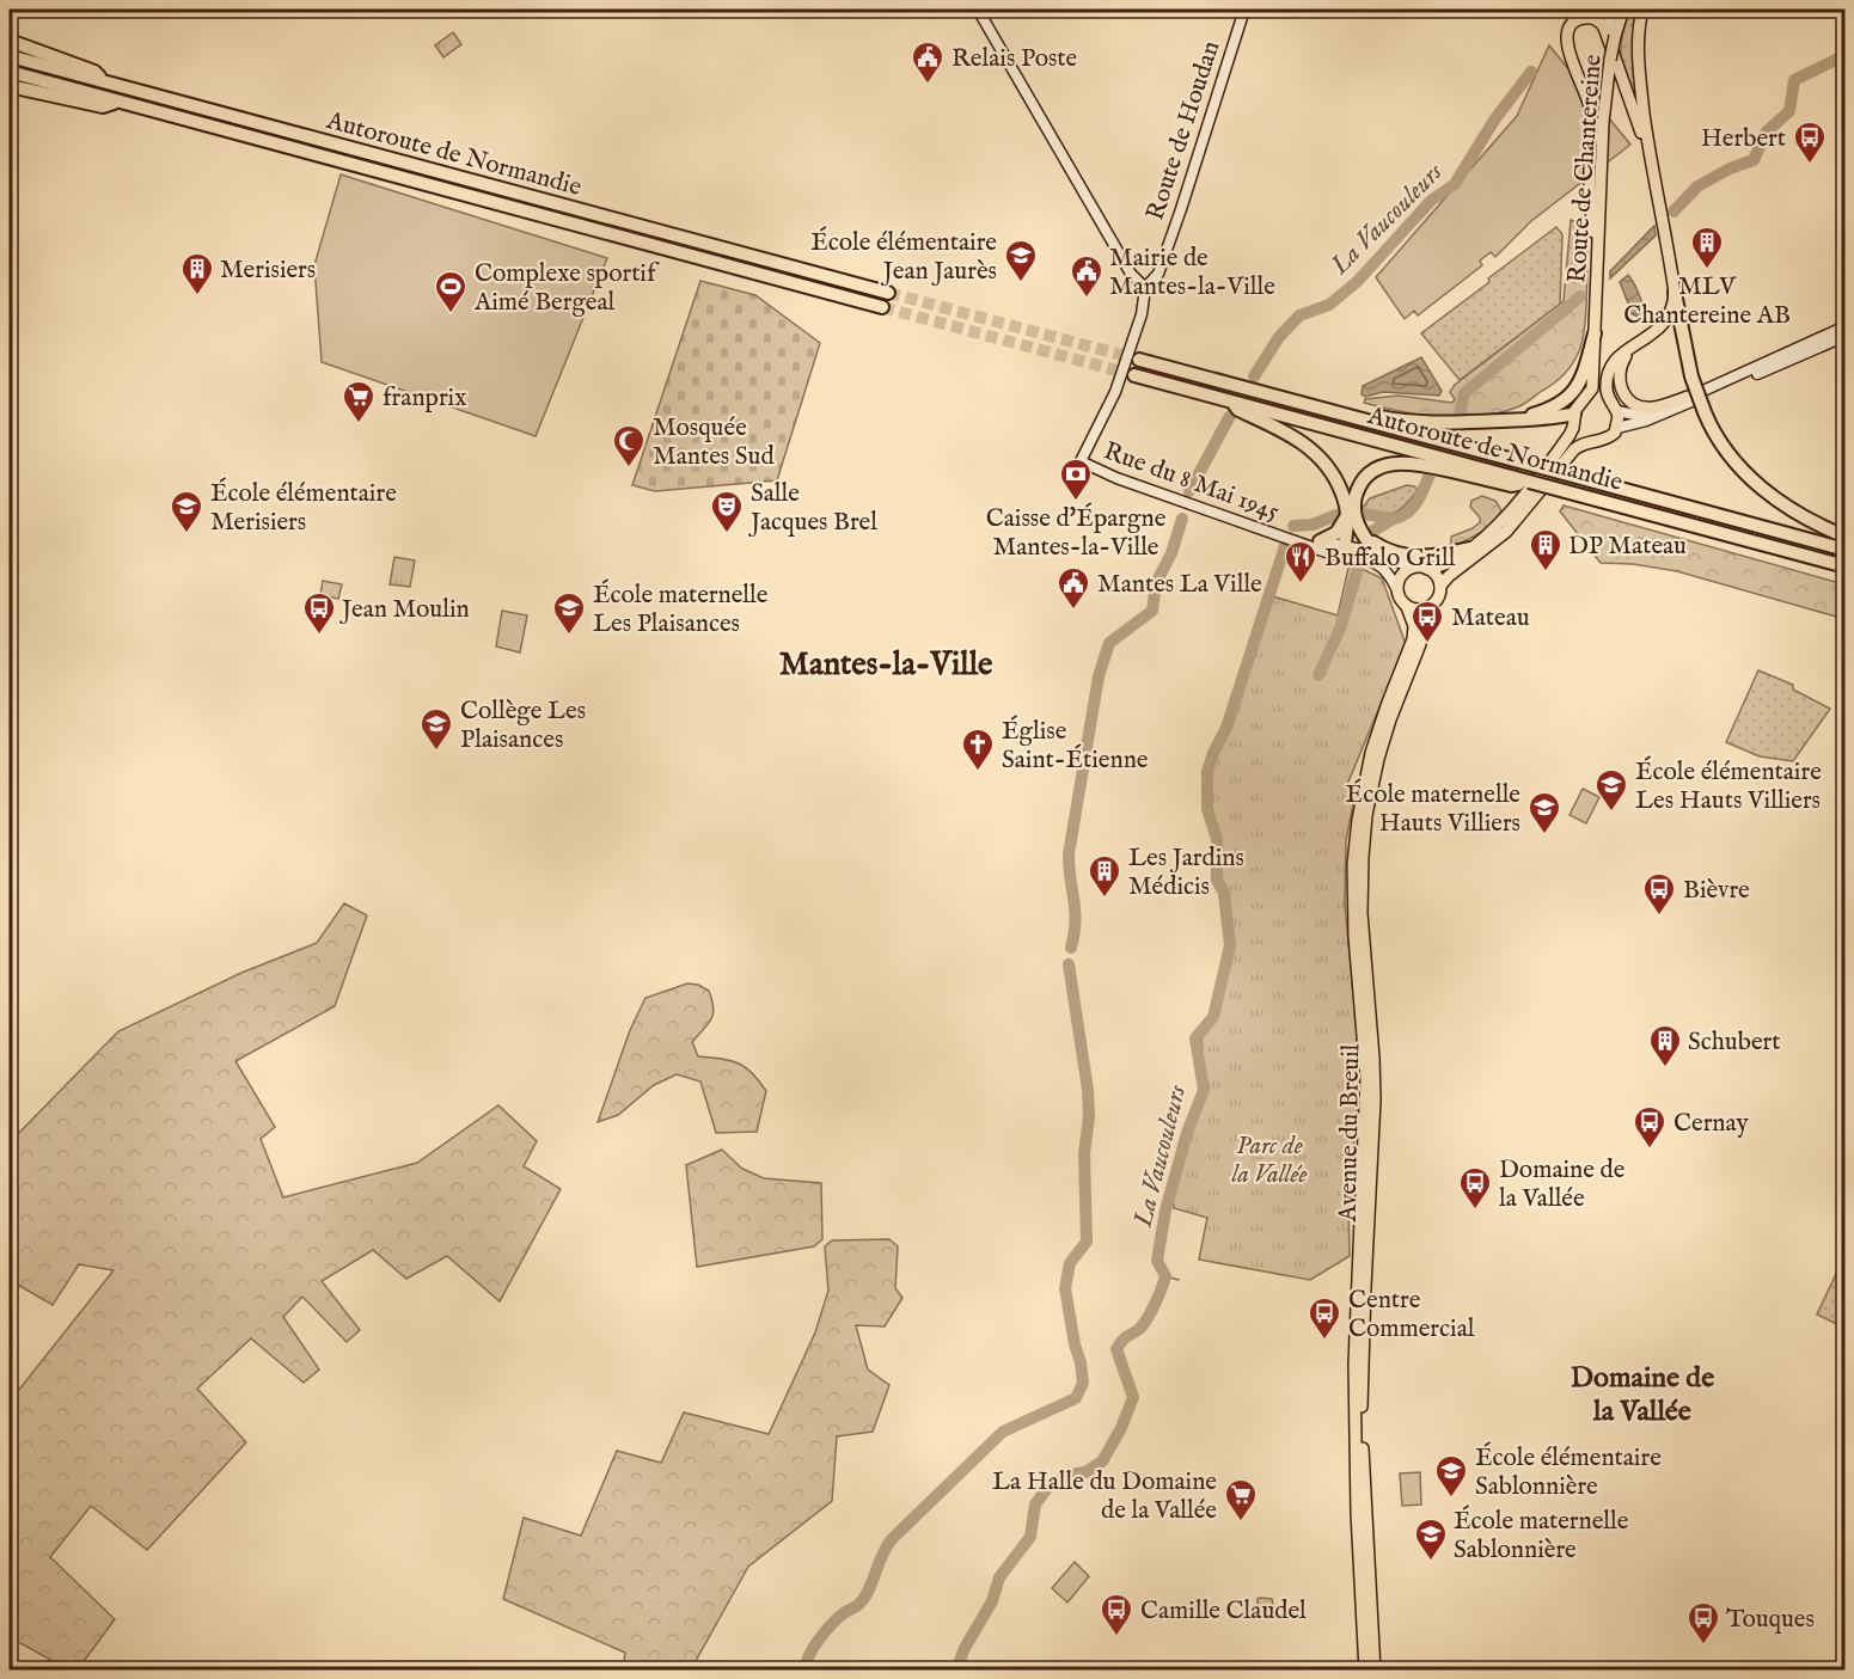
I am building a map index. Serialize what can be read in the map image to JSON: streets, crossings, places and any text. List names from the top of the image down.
{
  "streets": {
    "highway": ["Autoroute de Normandie"],
    "main road": [
      "Route de Houdan",
      "Route de Chantereine",
      "Rue du 8 Mai 1945",
      "Avenue du Breuil"
    ]
  },
  "crossings": [
    ["Route de Houdan", "Rue du 8 Mai 1945"]
  ],
  "districts": ["Mantes-la-Ville", "Domaine de la Vallée"],
  "water": ["La Vaucouleurs"],
  "parks": ["Parc de la Vallée"],
  "places": {
    "public building": ["Relais Poste", "Mairie de Mantes-la-Ville", "Mantes La Ville"],
    "bus stop": [
      "Herbert",
      "Jean Moulin",
      "Mateau",
      "Bièvre",
      "Cernay",
      "Domaine de la Vallée",
      "Centre Commercial",
      "Camille Claudel",
      "Touques"
    ],
    "building": [
      "MLV Chantereine AB",
      "Merisiers",
      "DP Mateau",
      "Les Jardins Médicis",
      "Schubert"
    ],
    "school or university": [
      "École élémentaire Jean Jaurès",
      "École élémentaire Merisiers",
      "École maternelle Les Plaisances",
      "Collège Les Plaisances",
      "École élémentaire Les Hauts Villiers",
      "École maternelle Hauts Villiers",
      "École élémentaire Sablonnière",
      "École maternelle Sablonnière"
    ],
    "sports": ["Complexe sportif Aimé Bergeal"],
    "supermarket": ["franprix", "La Halle du Domaine de la Vallée"],
    "mosque": ["Mosquée Mantes Sud"],
    "bank": ["Caisse d'Épargne Mantes-la-Ville"],
    "theatre": ["Salle Jacques Brel"],
    "restaurant": ["Buffalo Grill"],
    "church": ["Église Saint-Étienne"]
  }
}
